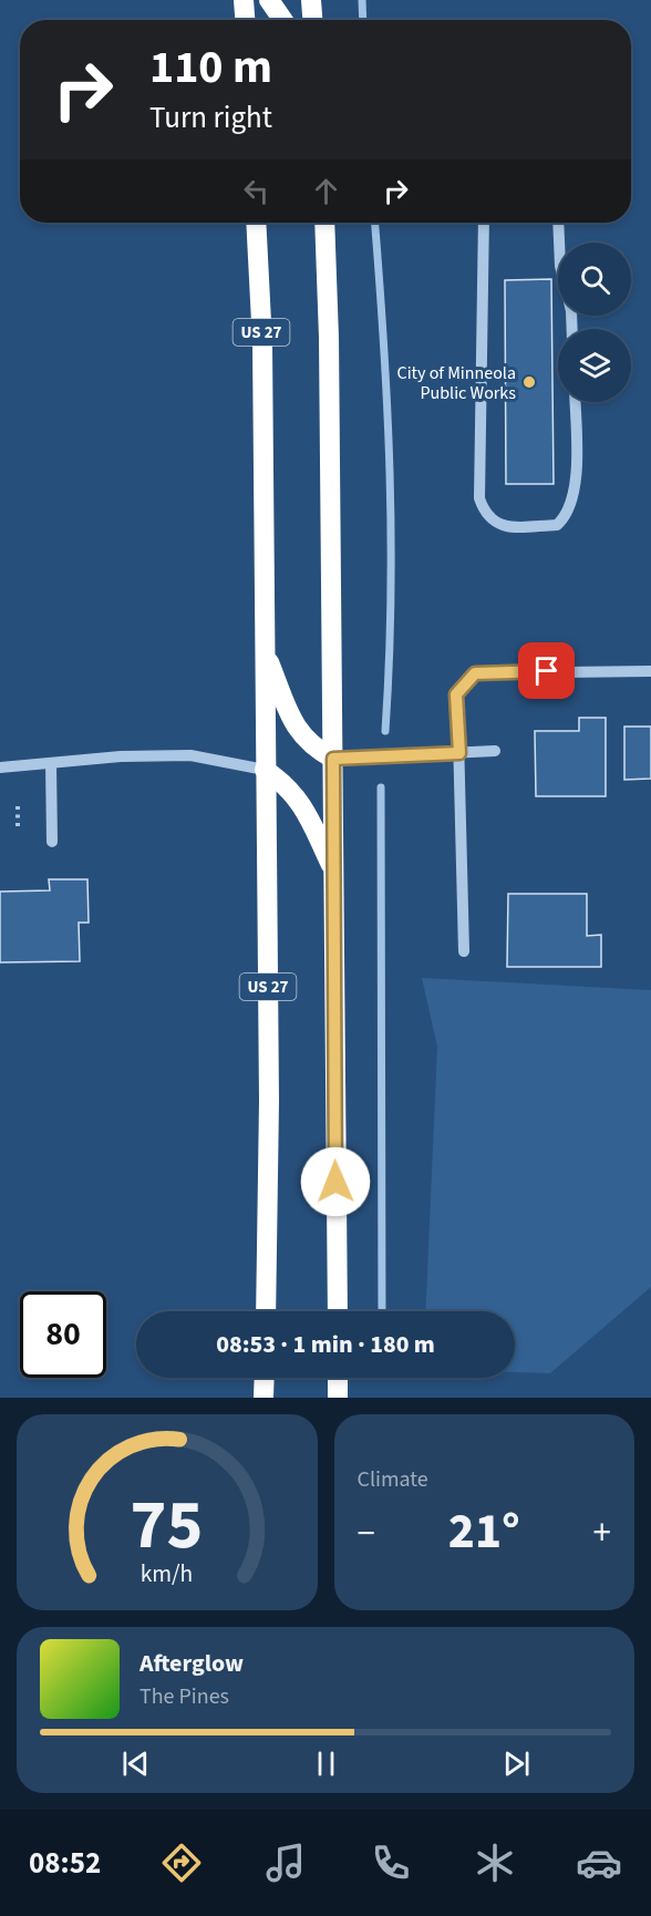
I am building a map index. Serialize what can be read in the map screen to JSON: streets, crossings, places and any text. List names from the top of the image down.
{
  "streets": {
    "highway": ["US 27"]
  },
  "places": ["City of Minneola Public Works"],
  "page": {
    "turn": ["110 m", "Turn right"],
    "limit": "80",
    "trip": "08:53 · 1 min · 180 m",
    "tile": "Climate",
    "heat": ["−", "21°", "+"],
    "song": ["Afterglow", "The Pines"],
    "tabs": "08:52",
    "gauge": ["75", "km/h"]
  }
}
